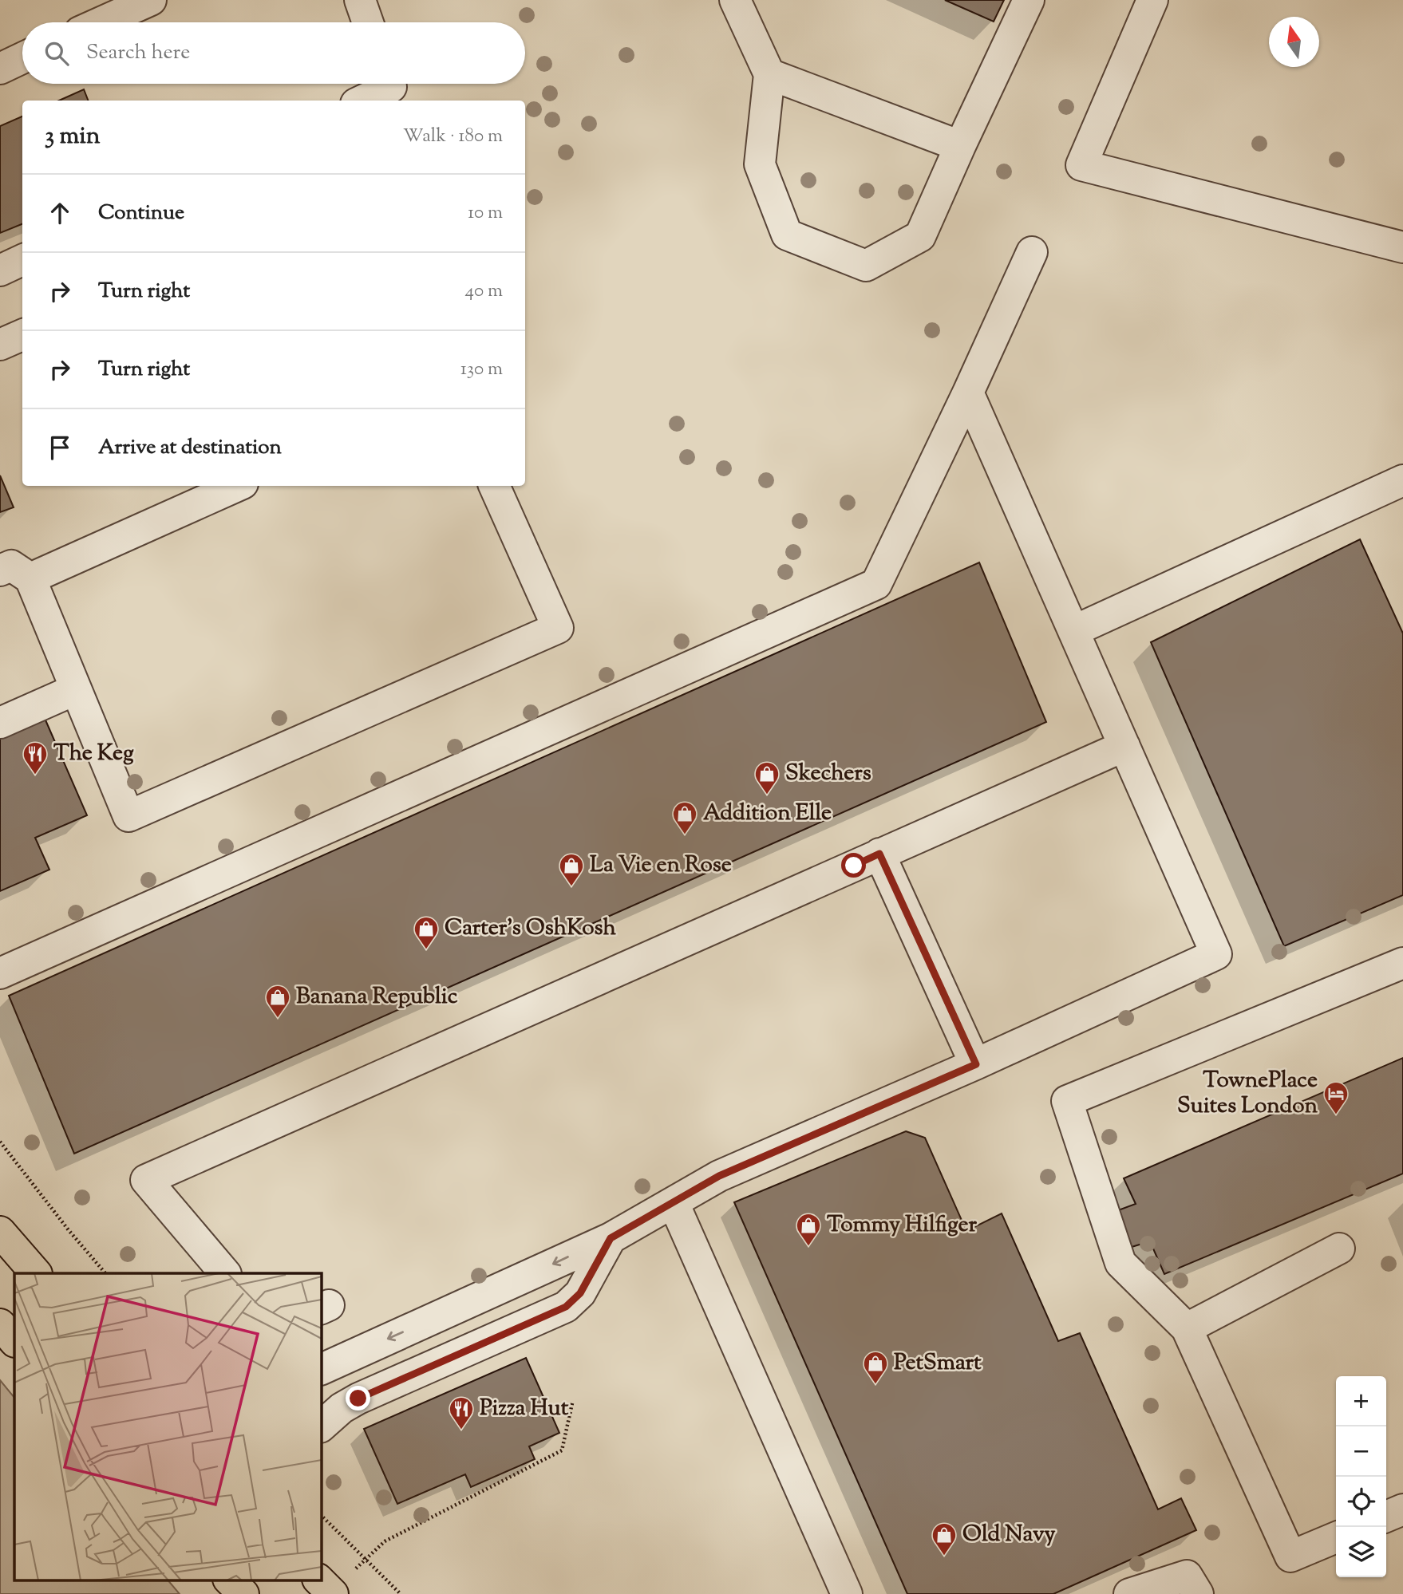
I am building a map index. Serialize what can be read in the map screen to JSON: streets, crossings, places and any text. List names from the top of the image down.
{
  "places": {
    "restaurant": ["The Keg", "Pizza Hut"],
    "shop": [
      "Skechers",
      "Addition Elle",
      "La Vie en Rose",
      "Carter's OshKosh",
      "Banana Republic",
      "Tommy Hilfiger",
      "PetSmart",
      "Old Navy"
    ],
    "hotel": ["TownePlace Suites London"]
  },
  "north": "top",
  "page": {
    "search": "Search here",
    "heading": ["3 min", "Walk · 180 m"],
    "list": [
      ["Continue", "10 m"],
      ["Turn right", "40 m"],
      ["Turn right", "130 m"],
      "Arrive at destination"
    ],
    "map_buttons": ["+", "−"]
  }
}
